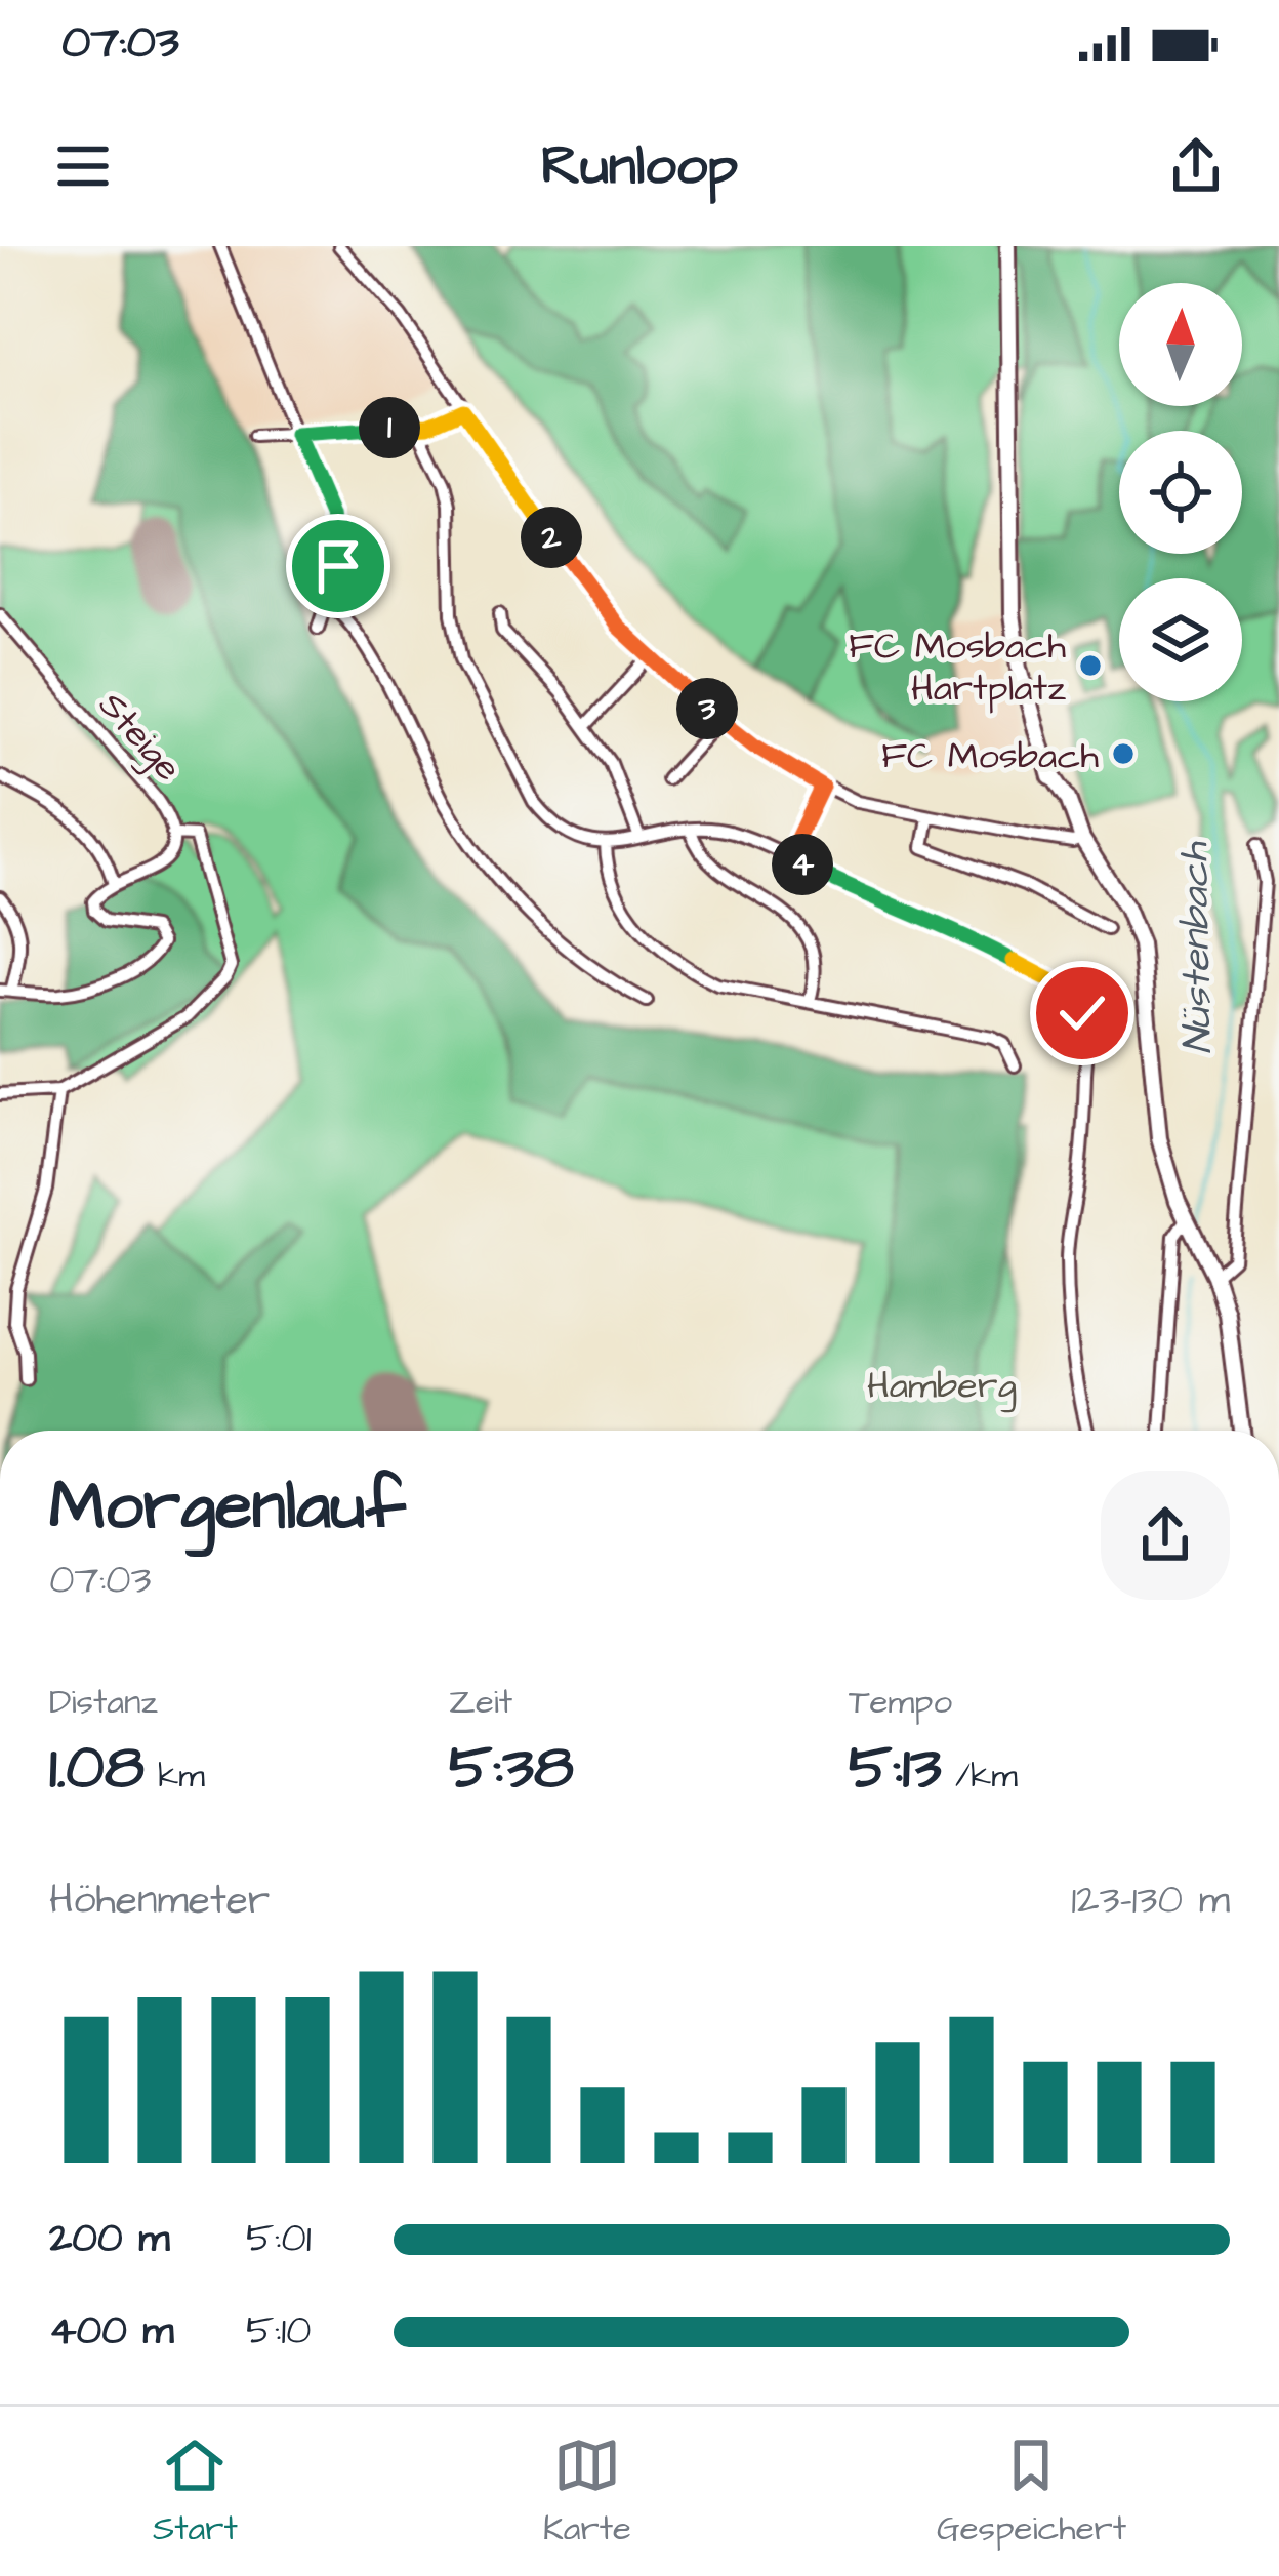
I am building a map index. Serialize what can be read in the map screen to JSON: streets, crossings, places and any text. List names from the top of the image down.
{
  "streets": {
    "street": ["Steige"]
  },
  "water": ["Nüstenbach"],
  "parks": ["Hamberg"],
  "places": ["FC Mosbach Hartplatz", "FC Mosbach"],
  "north": "top",
  "page": {
    "status": "07:03",
    "header": "Runloop",
    "pins": [
      "1",
      "2",
      "3",
      "4"
    ],
    "heading": ["Morgenlauf", "07:03"],
    "stats": [
      ["Distanz", "1.08 km"],
      ["Zeit", "5:38"],
      ["Tempo", "5:13 /km"]
    ],
    "chart": ["Höhenmeter", "123–130 m"],
    "list": [
      {
        "name": "200 m",
        "note": "5:01"
      },
      {
        "name": "400 m",
        "note": "5:10"
      }
    ],
    "tabs": ["Start", "Karte", "Gespeichert"]
  }
}
